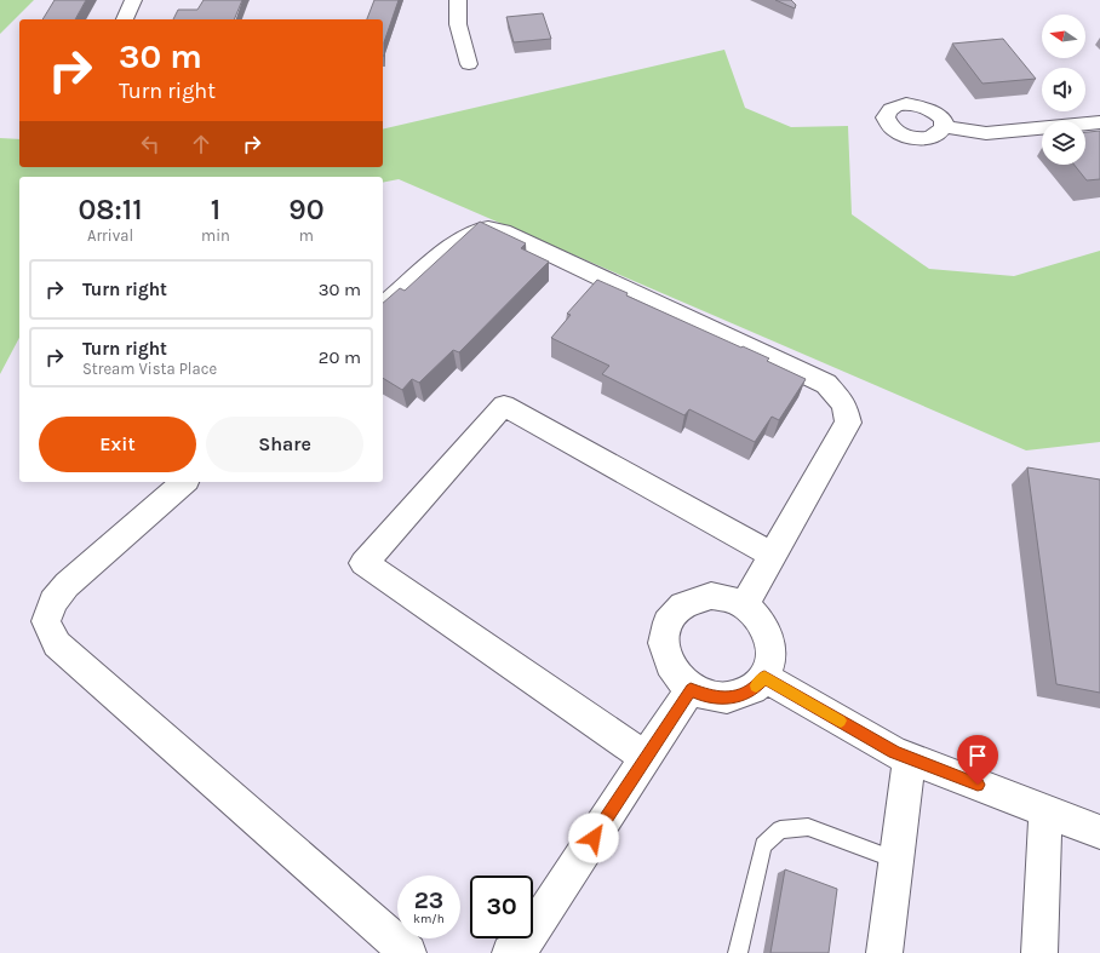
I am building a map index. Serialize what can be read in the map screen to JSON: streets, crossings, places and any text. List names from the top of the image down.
{
  "north": "left",
  "page": {
    "turn": ["30 m", "Turn right"],
    "eta": [
      "08:11",
      "Arrival",
      "1",
      "min",
      "90",
      "m"
    ],
    "list": [
      {
        "name": "Turn right",
        "value": "30 m"
      },
      {
        "name": "Turn right",
        "note": "Stream Vista Place",
        "value": "20 m"
      }
    ],
    "buttons": ["Exit", "Share"],
    "speed": "23 km/h",
    "limit": "30"
  }
}
